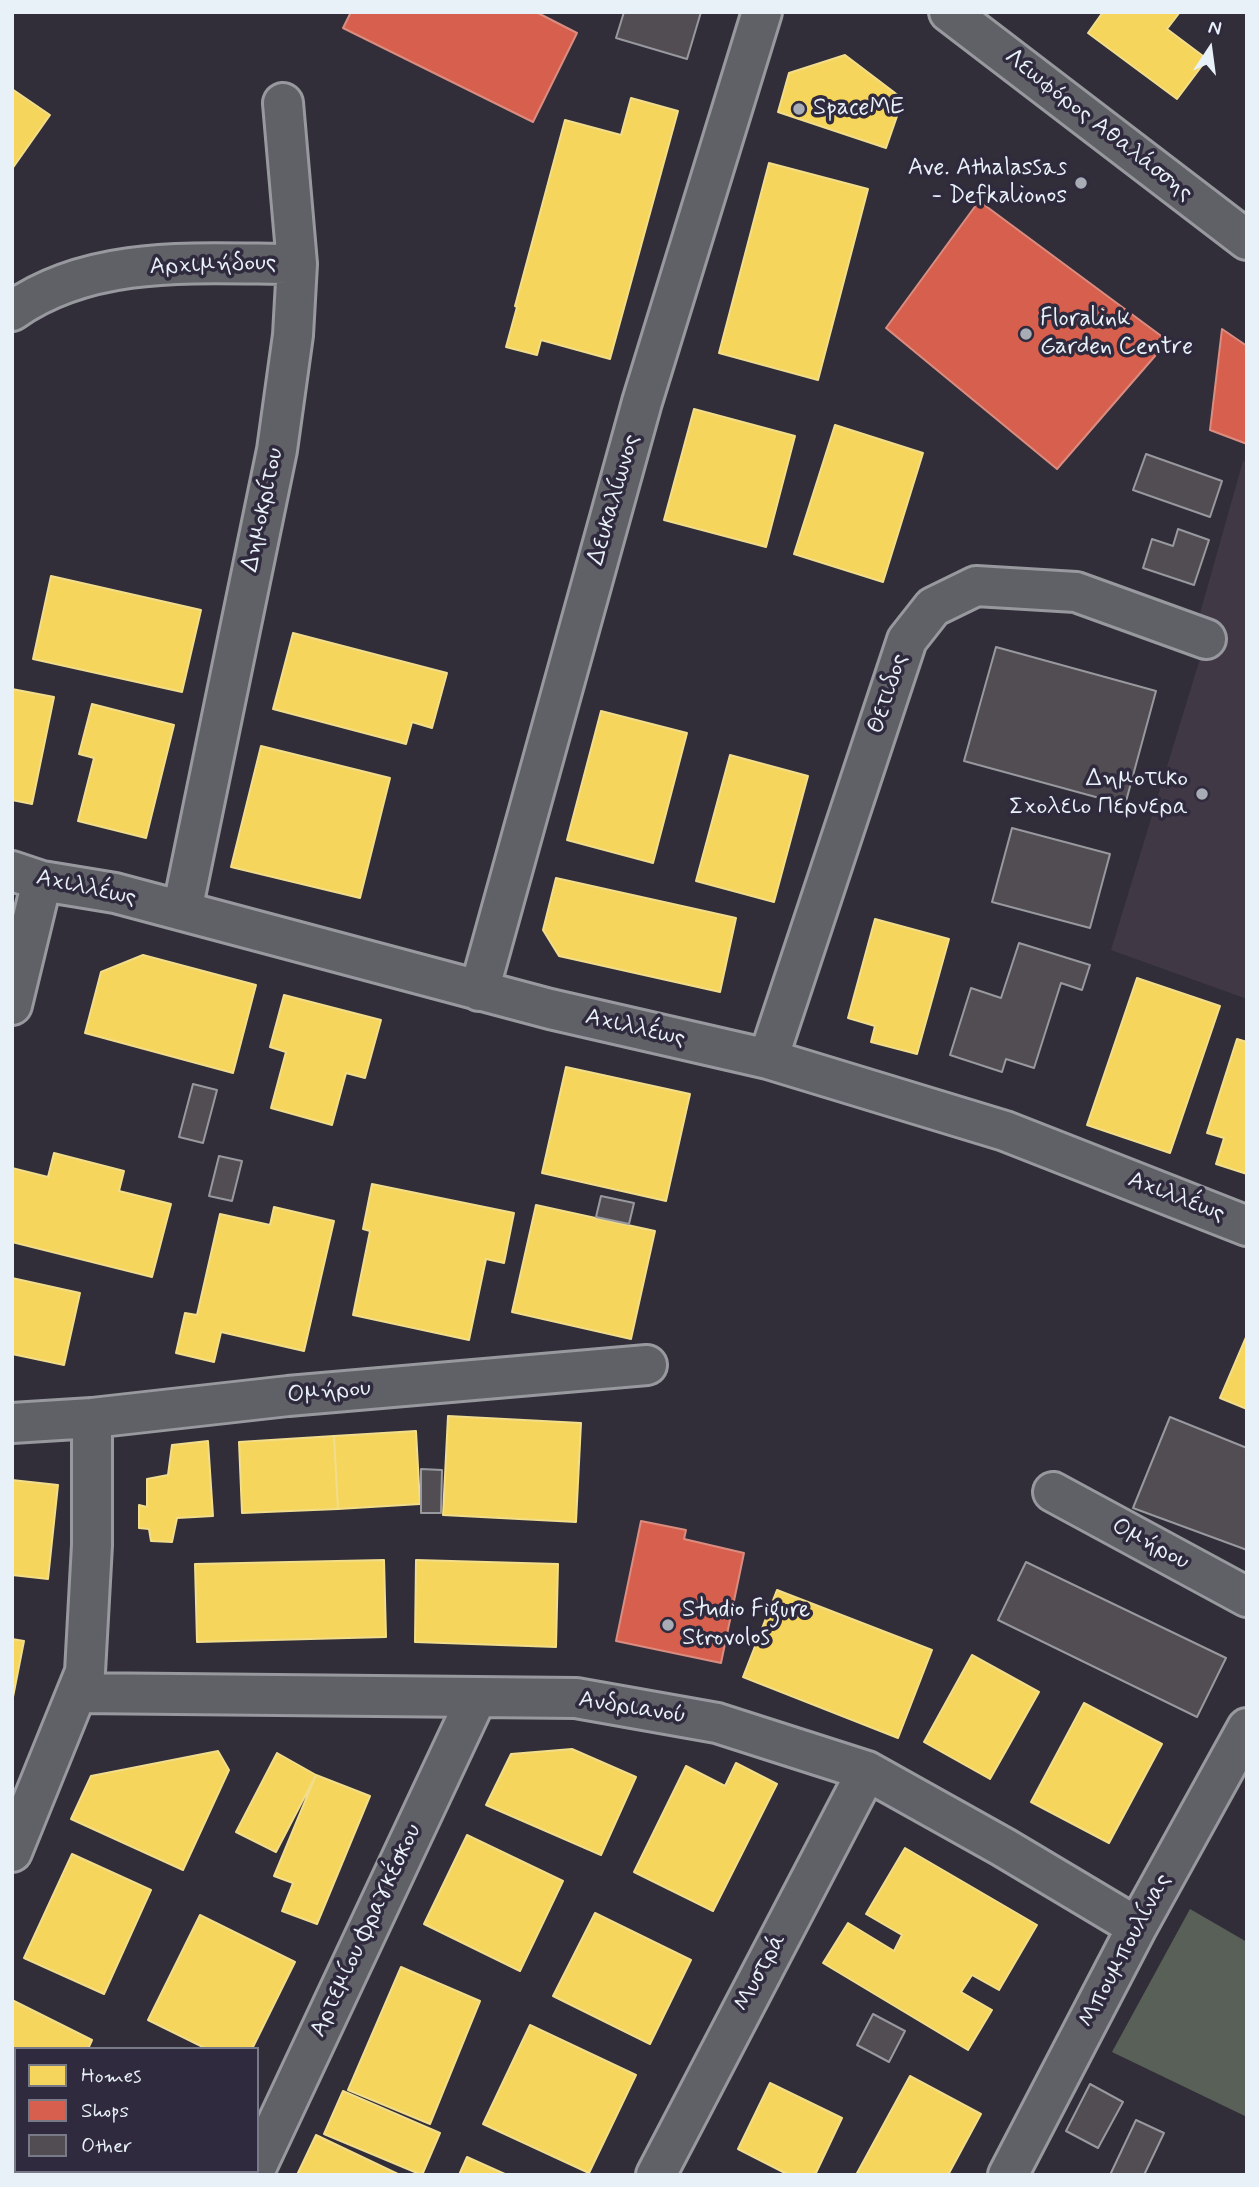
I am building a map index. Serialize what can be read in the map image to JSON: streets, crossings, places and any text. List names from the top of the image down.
{
  "streets": {
    "street": [
      "Λεωφόρος Αθαλάσσης",
      "Αρχιμήδους",
      "Δευκαλίωνος",
      "Δημοκρίτου",
      "Θετιδος",
      "Αχιλλέως",
      "Ομήρου",
      "Ανδριανού",
      "Αρτεμίου Φραγκέσκου",
      "Μπουμπουλίνας",
      "Μυστρά"
    ]
  },
  "crossings": [
    ["Αρχιμήδους", "Δημοκρίτου"],
    ["Δευκαλίωνος", "Αχιλλέως"],
    ["Δημοκρίτου", "Αχιλλέως"],
    ["Θετιδος", "Αχιλλέως"],
    ["Ανδριανού", "Αρτεμίου Φραγκέσκου"],
    ["Ανδριανού", "Μπουμπουλίνας"],
    ["Ανδριανού", "Μυστρά"]
  ],
  "places": [
    "SpaceME",
    "Ave. Athalassas - Defkalionos",
    "Floralink Garden Centre",
    "Δημοτικο Σχολειο Περνερα",
    "Studio Figure Strovolos"
  ],
  "legend": ["Homes", "Shops", "Other"],
  "north": "top"
}
